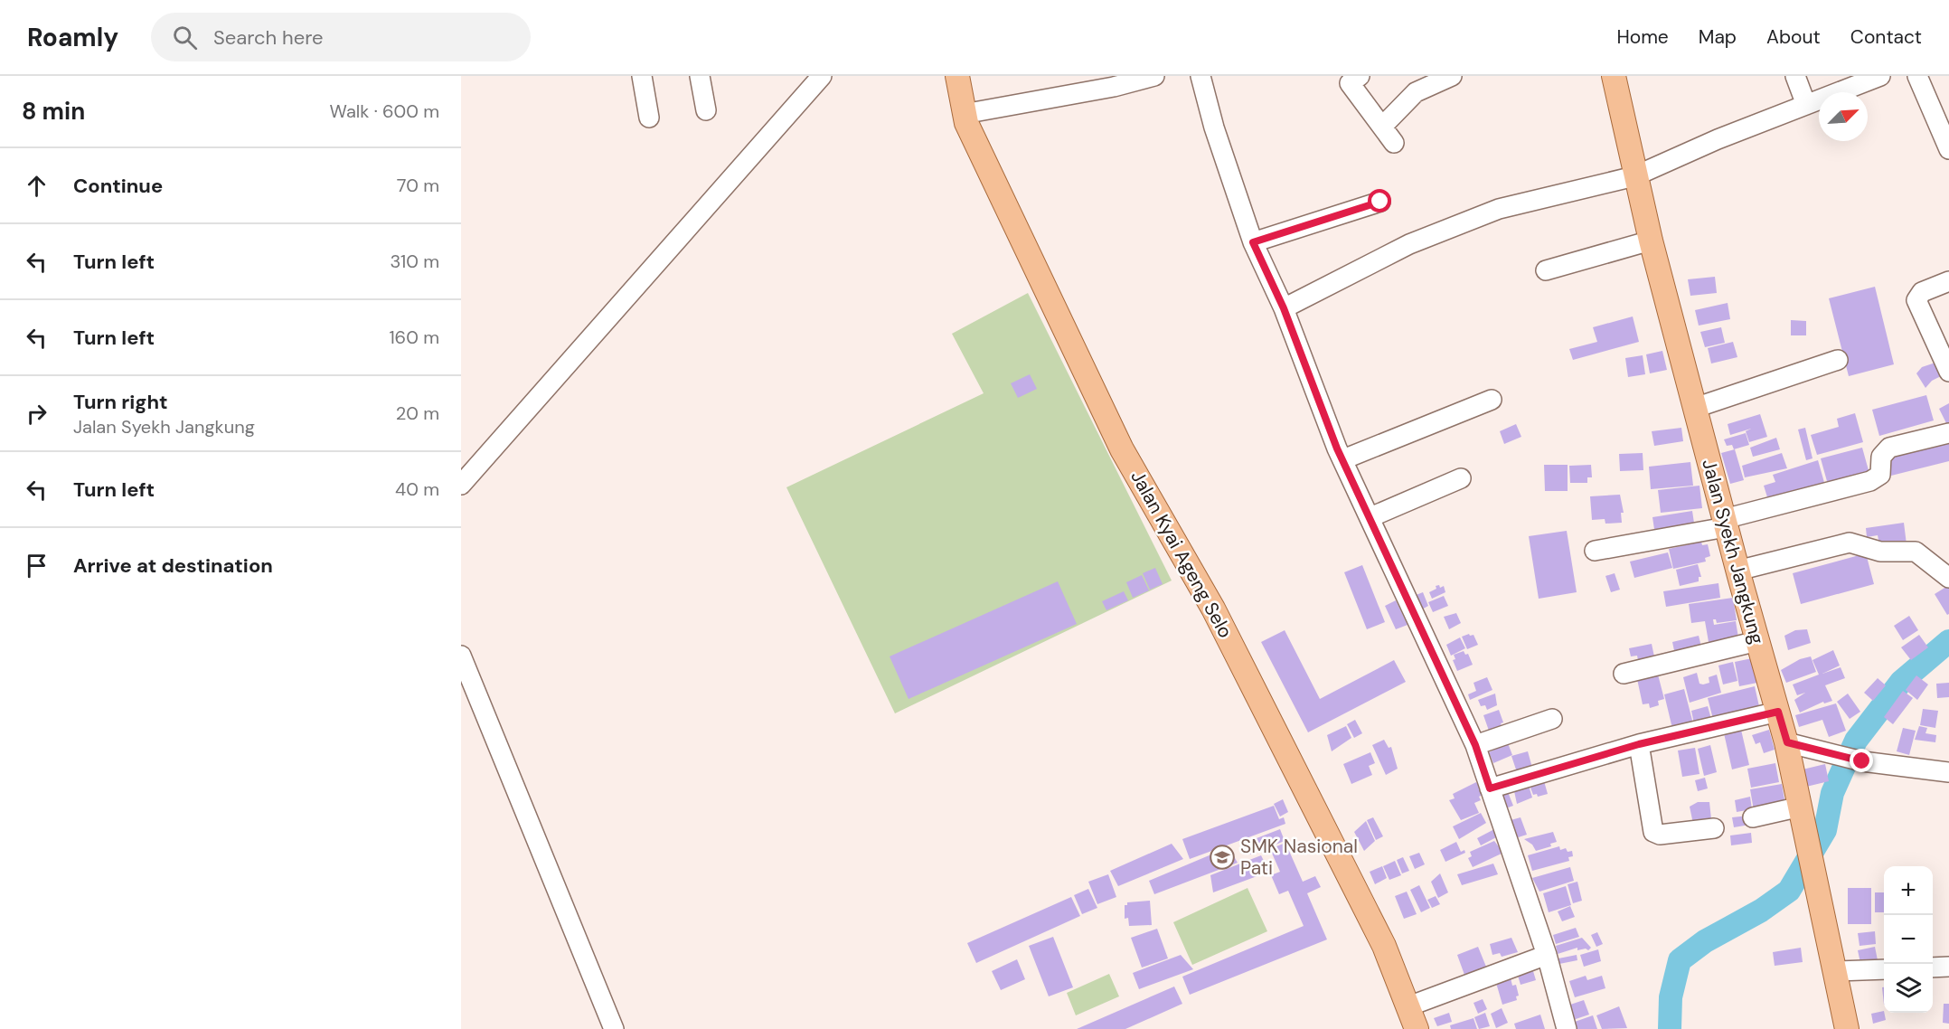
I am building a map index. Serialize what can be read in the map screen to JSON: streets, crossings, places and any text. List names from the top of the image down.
{
  "streets": {
    "main road": ["Jalan Syekh Jangkung", "Jalan Kyai Ageng Selo"]
  },
  "places": {
    "school or university": ["SMK Nasional Pati"]
  },
  "north": "top right",
  "page": {
    "header": "Roamly",
    "search": "Search here",
    "nav": [
      "Home",
      "Map",
      "About",
      "Contact"
    ],
    "heading": ["8 min", "Walk · 600 m"],
    "list": [
      ["Continue", "70 m"],
      ["Turn left", "310 m"],
      ["Turn left", "160 m"],
      ["Turn right", "Jalan Syekh Jangkung", "20 m"],
      ["Turn left", "40 m"],
      "Arrive at destination"
    ],
    "map_buttons": ["+", "−"]
  }
}
